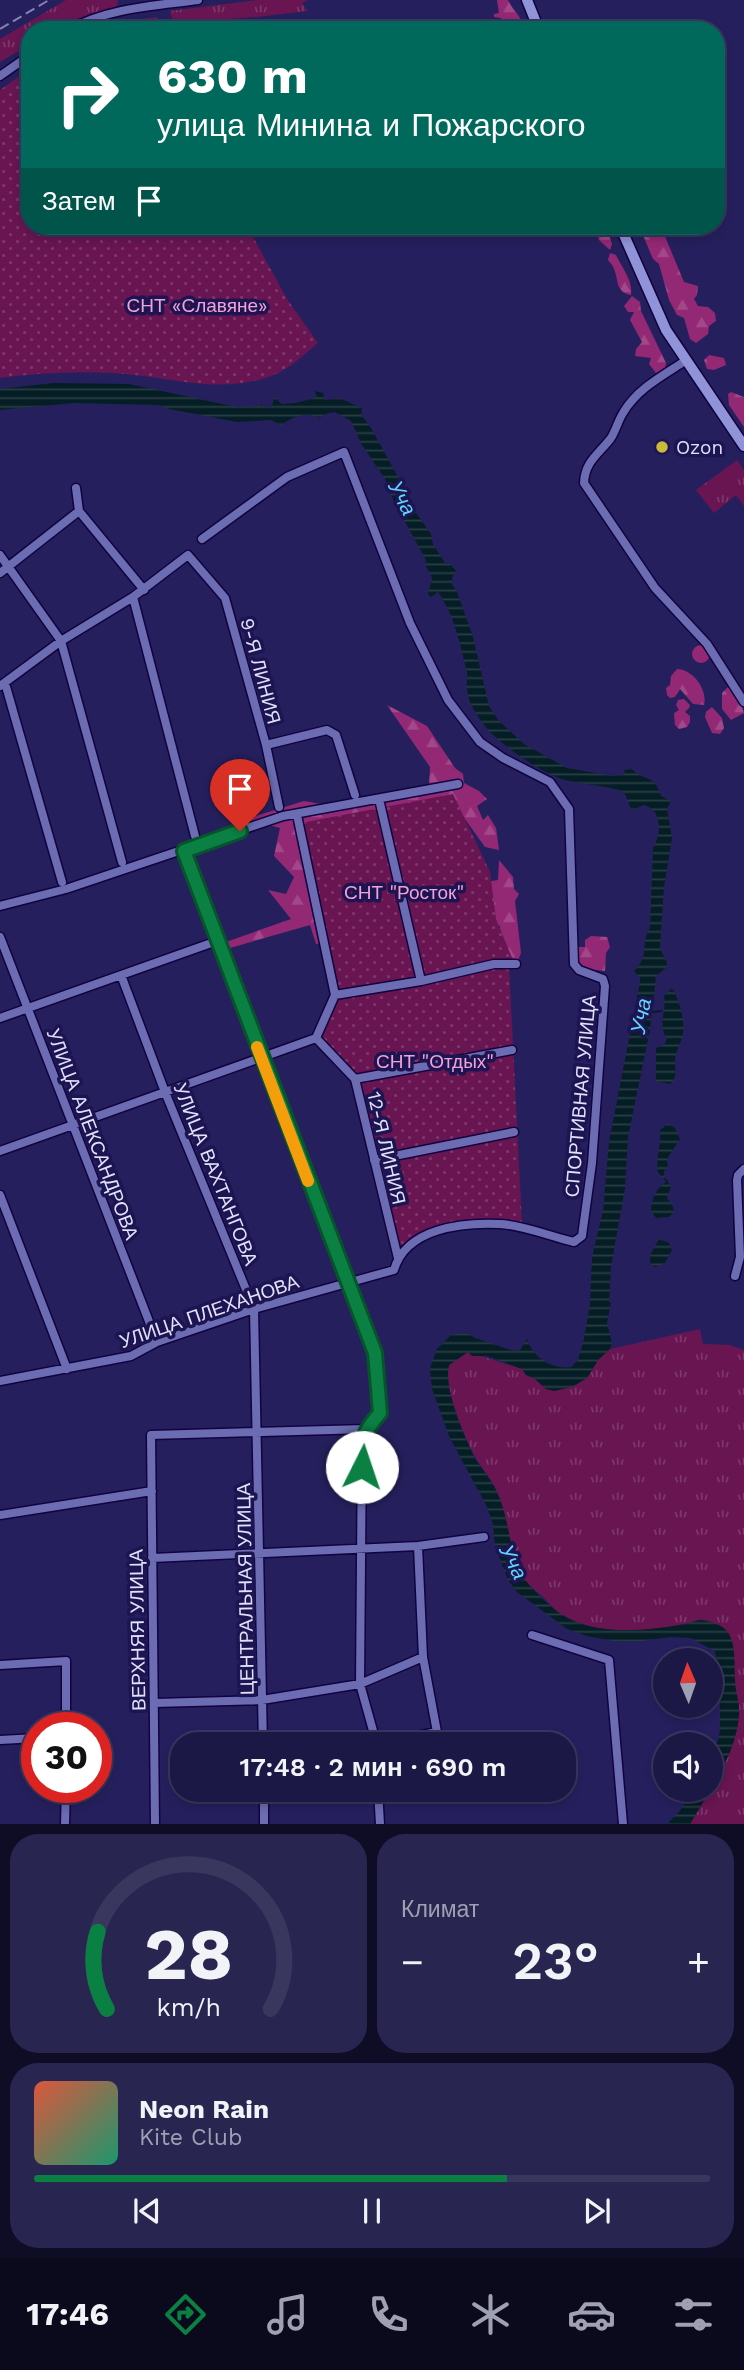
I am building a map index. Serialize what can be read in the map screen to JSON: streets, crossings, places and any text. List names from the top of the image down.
{
  "streets": {
    "street": [
      "9-Я ЛИНИЯ",
      "СПОРТИВНАЯ УЛИЦА",
      "УЛИЦА АЛЕКСАНДРОВА",
      "12-Я ЛИНИЯ",
      "УЛИЦА ВАХТАНГОВА",
      "УЛИЦА ПЛЕХАНОВА",
      "ЦЕНТРАЛЬНАЯ УЛИЦА",
      "ВЕРХНЯЯ УЛИЦА"
    ]
  },
  "crossings": [
    ["СПОРТИВНАЯ УЛИЦА", "УЛИЦА ПЛЕХАНОВА"],
    ["УЛИЦА АЛЕКСАНДРОВА", "УЛИЦА ПЛЕХАНОВА"],
    ["12-Я ЛИНИЯ", "УЛИЦА ПЛЕХАНОВА"],
    ["УЛИЦА ВАХТАНГОВА", "УЛИЦА ПЛЕХАНОВА"],
    ["УЛИЦА ВАХТАНГОВА", "ЦЕНТРАЛЬНАЯ УЛИЦА"],
    ["УЛИЦА ВАХТАНГОВА", "ВЕРХНЯЯ УЛИЦА"],
    ["ЦЕНТРАЛЬНАЯ УЛИЦА", "ВЕРХНЯЯ УЛИЦА"]
  ],
  "water": ["Уча"],
  "parks": ["СНТ «Славяне»", "СНТ \"Росток\"", "СНТ \"Отдых\""],
  "places": ["Ozon"],
  "north": "top",
  "page": {
    "turn": ["630 m", "улица Минина и Пожарского"],
    "then": "Затем",
    "limit": "30",
    "trip": "17:48 · 2 мин · 690 m",
    "tile": "Климат",
    "heat": ["−", "23°", "+"],
    "song": ["Neon Rain", "Kite Club"],
    "tabs": "17:46",
    "gauge": ["28", "km/h"]
  }
}
